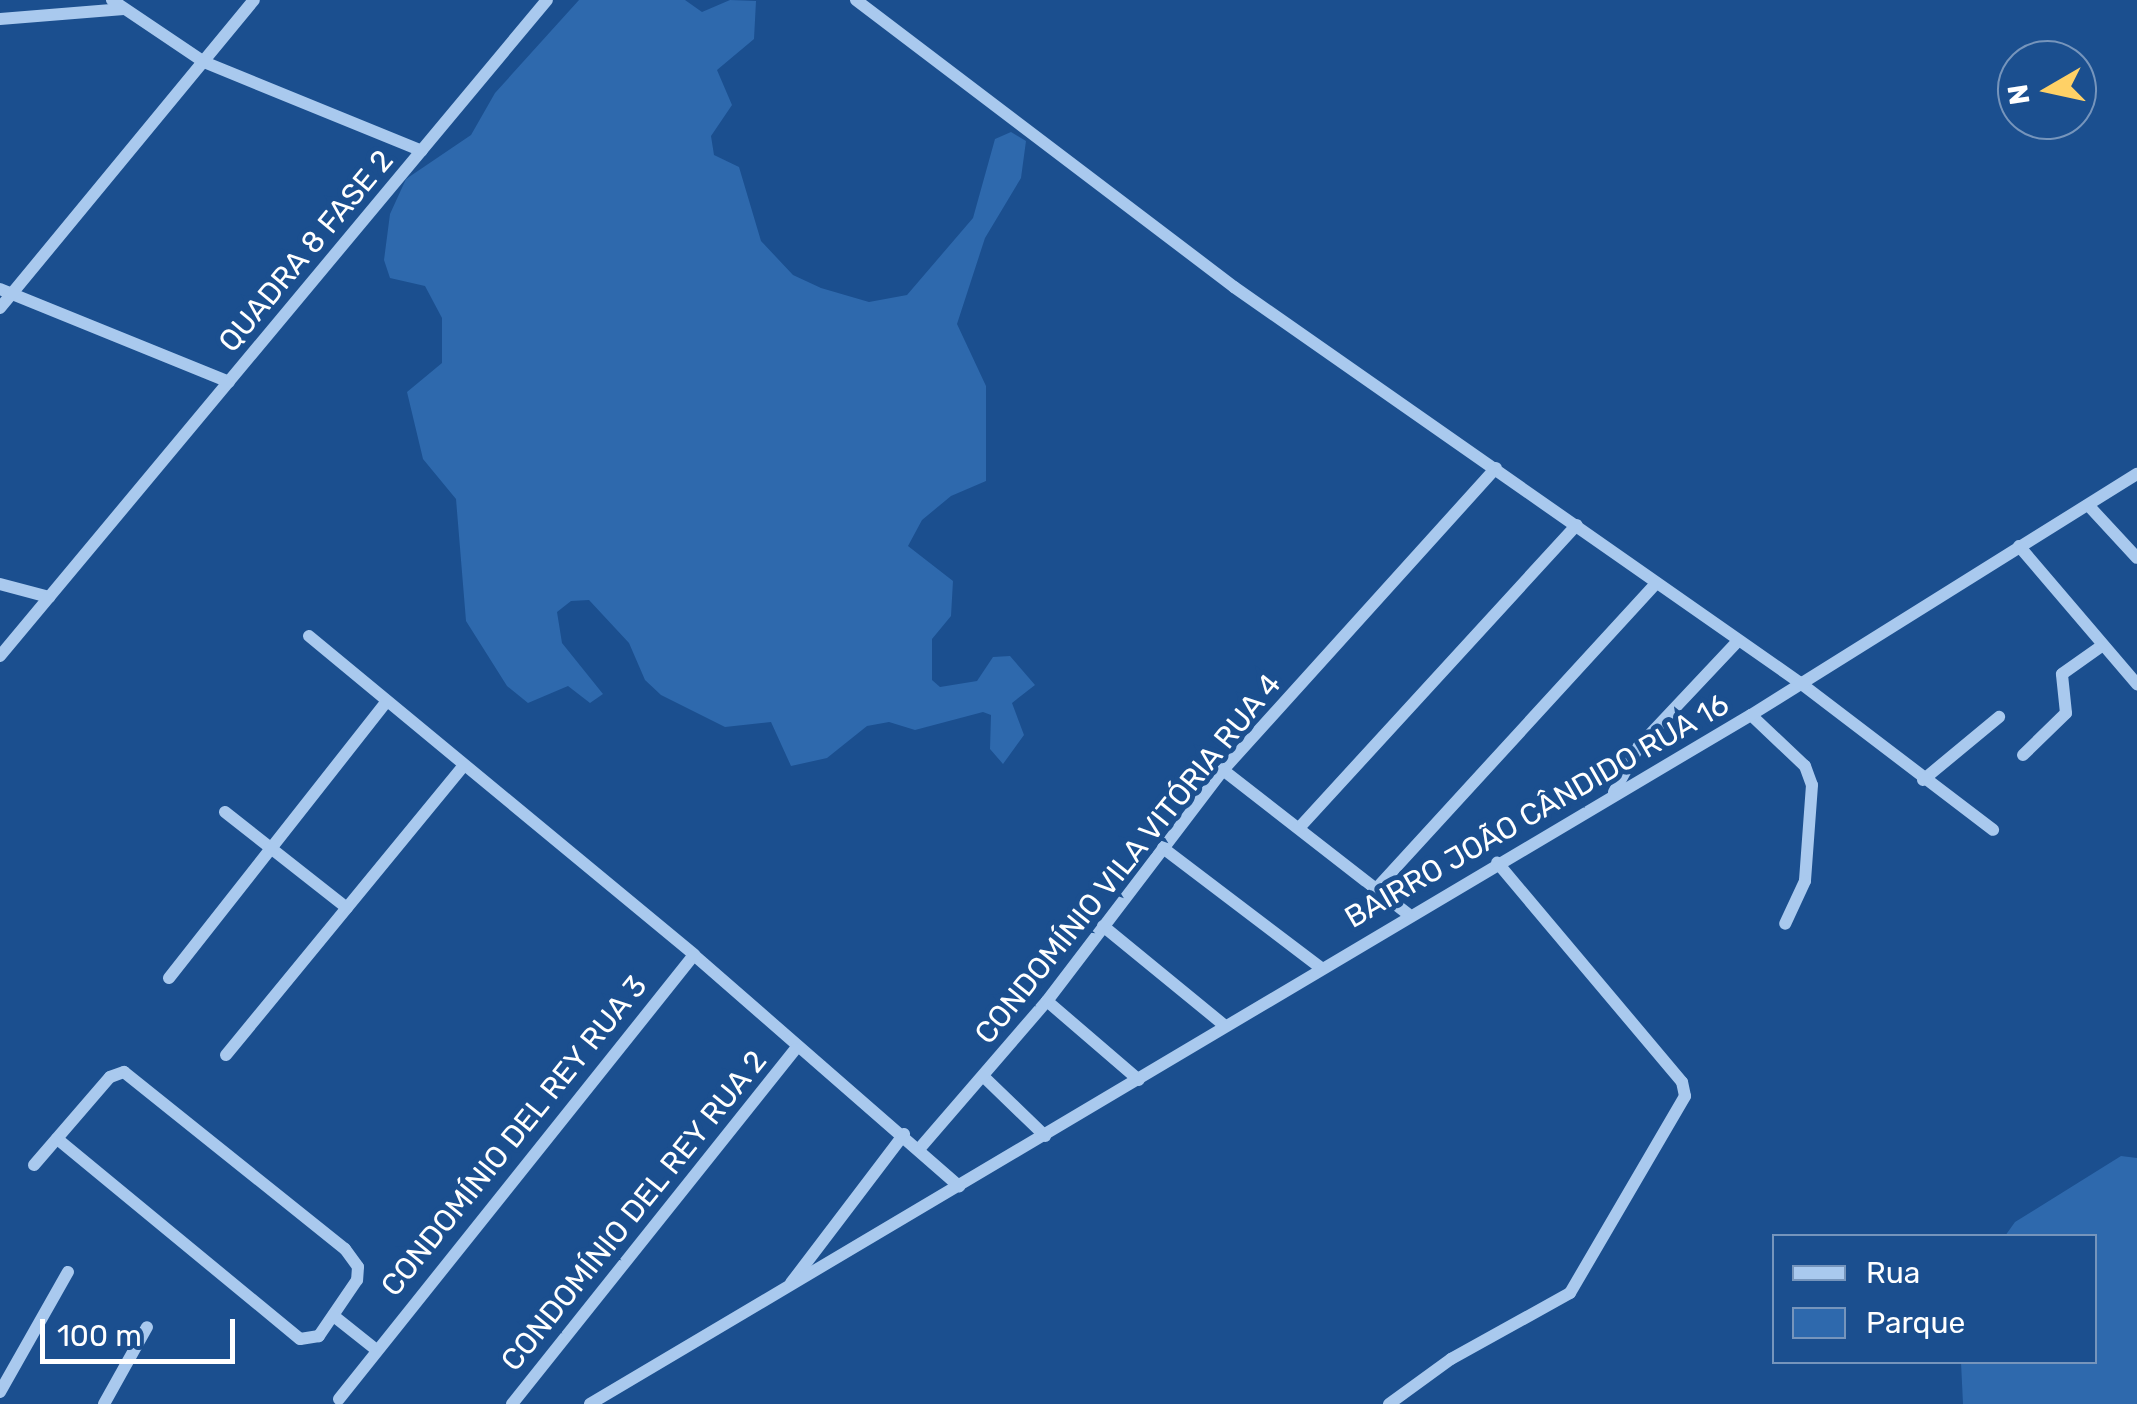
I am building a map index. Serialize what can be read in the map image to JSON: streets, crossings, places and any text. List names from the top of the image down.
{
  "streets": {
    "street": [
      "QUADRA 8 FASE 2",
      "BAIRRO JOÃO CÂNDIDO RUA 16",
      "CONDOMÍNIO VILA VITÓRIA RUA 4",
      "CONDOMÍNIO DEL REY RUA 3",
      "CONDOMÍNIO DEL REY RUA 2"
    ]
  },
  "legend": ["Rua", "Parque"],
  "scale_bar": "100 m",
  "north": "left"
}
